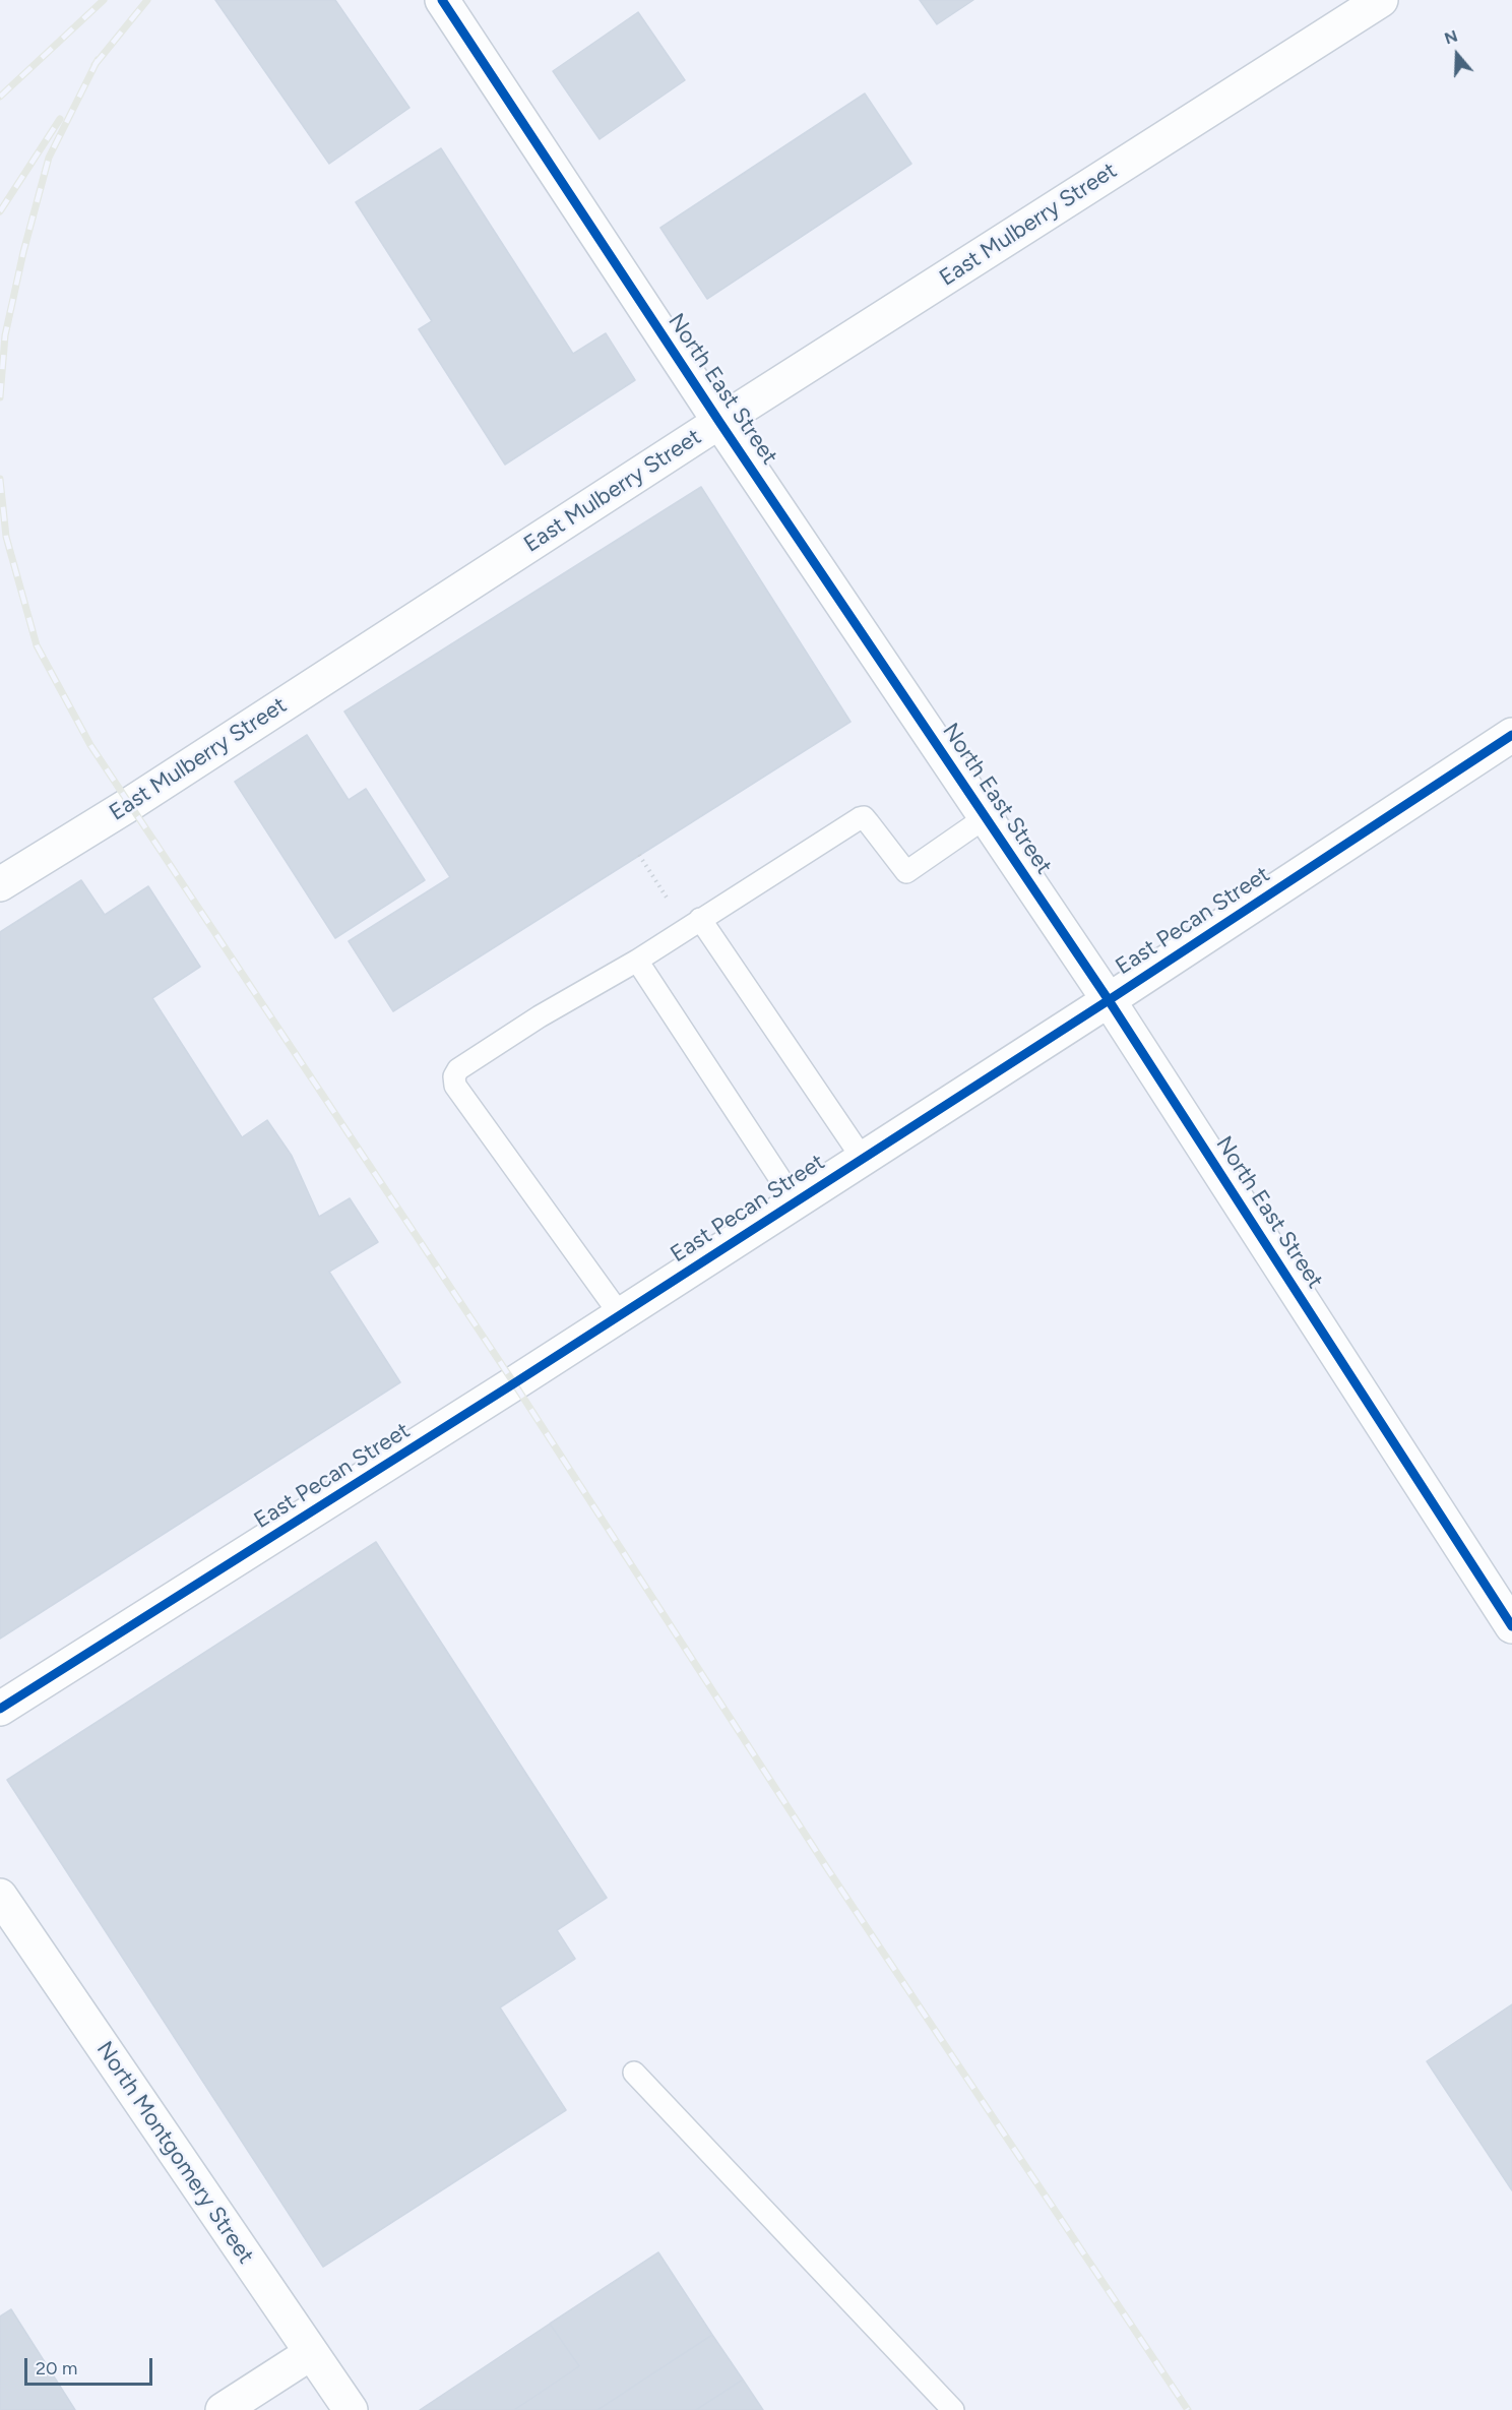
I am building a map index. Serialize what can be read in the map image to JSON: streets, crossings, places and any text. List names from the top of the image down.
{
  "streets": {
    "street": [
      "East Mulberry Street",
      "North East Street",
      "East Pecan Street",
      "North Montgomery Street"
    ]
  },
  "crossings": [
    ["East Mulberry Street", "North East Street"],
    ["North East Street", "East Pecan Street"]
  ],
  "scale_bar": "20 m",
  "north": "top"
}
